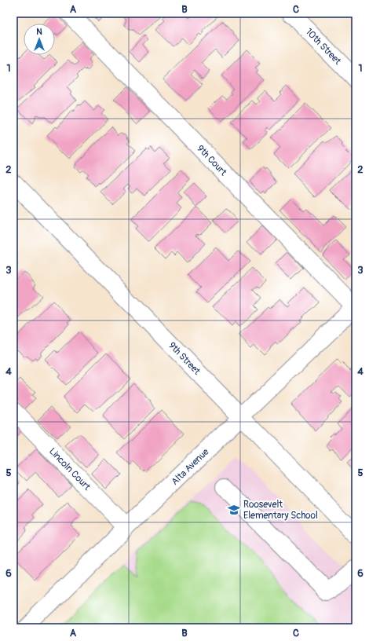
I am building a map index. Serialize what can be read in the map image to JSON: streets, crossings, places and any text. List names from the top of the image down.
{
  "streets": {
    "street": [
      "10th Street",
      "9th Court",
      "9th Street",
      "Alta Avenue",
      "Lincoln Court"
    ]
  },
  "crossings": [
    ["9th Court", "Alta Avenue"],
    ["9th Street", "Alta Avenue"],
    ["Alta Avenue", "Lincoln Court"]
  ],
  "places": {
    "school or university": ["Roosevelt Elementary School"]
  },
  "north": "top",
  "grid": {
    "columns": ["A", "B", "C"],
    "rows": [
      "1",
      "2",
      "3",
      "4",
      "5",
      "6"
    ]
  }
}
